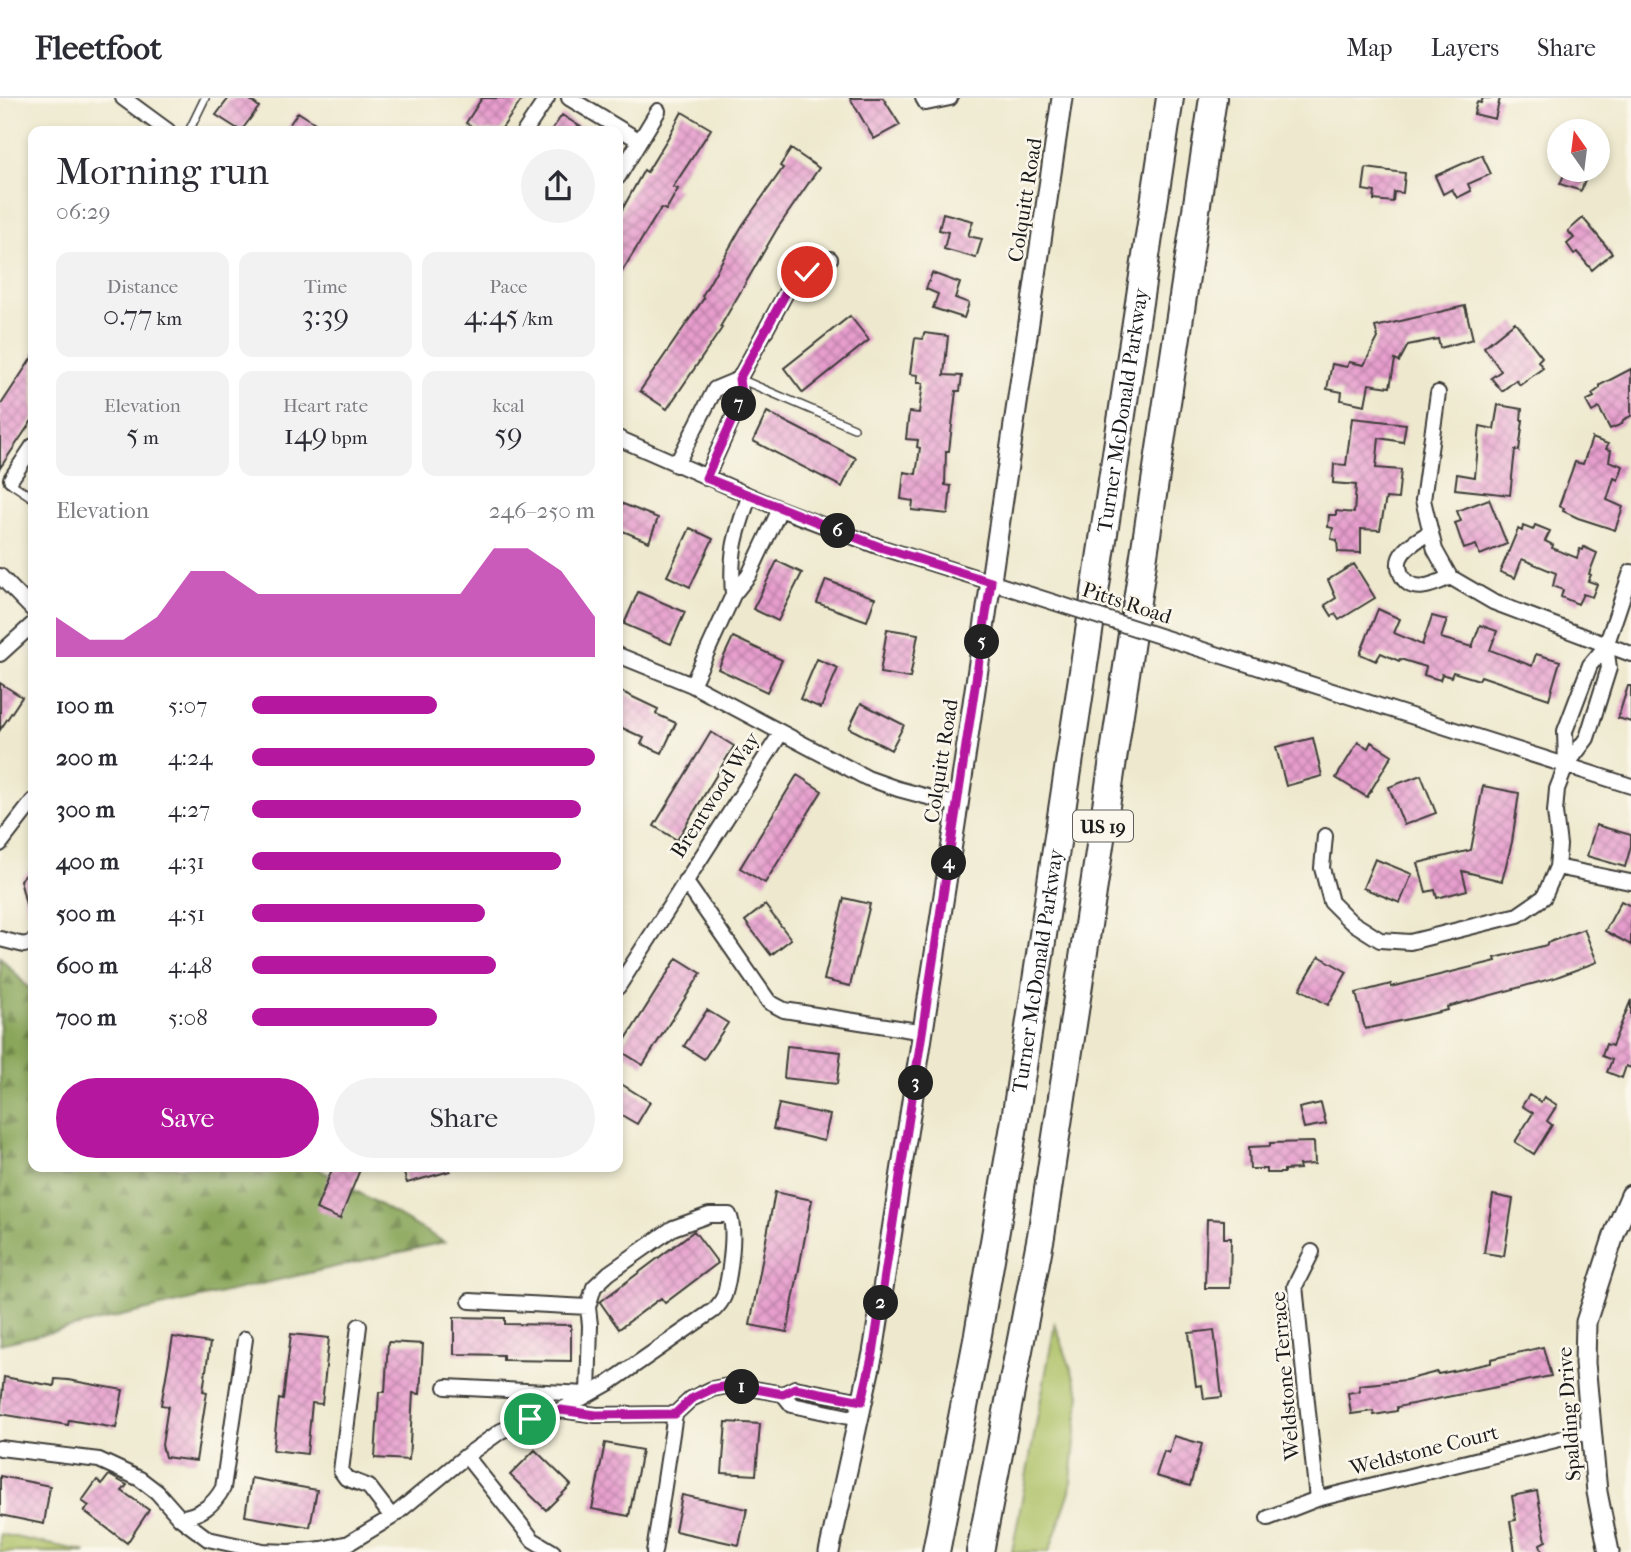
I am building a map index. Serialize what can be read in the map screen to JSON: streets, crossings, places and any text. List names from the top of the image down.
{
  "streets": {
    "highway": ["Turner McDonald Parkway", "US 19"],
    "street": [
      "Colquitt Road",
      "Pitts Road",
      "Brentwood Way",
      "Weldstone Terrace",
      "Spalding Drive",
      "Weldstone Court"
    ]
  },
  "crossings": [
    ["Colquitt Road", "Pitts Road"],
    ["Colquitt Road", "Brentwood Way"],
    ["Weldstone Terrace", "Weldstone Court"],
    ["Spalding Drive", "Weldstone Court"]
  ],
  "north": "top",
  "page": {
    "header": "Fleetfoot",
    "nav": ["Map", "Layers", "Share"],
    "heading": ["Morning run", "06:29"],
    "stats": [
      ["Distance", "0.77 km"],
      ["Time", "3:39"],
      ["Pace", "4:45 /km"],
      ["Elevation", "5 m"],
      ["Heart rate", "149 bpm"],
      ["kcal", "59"]
    ],
    "pins": [
      "7",
      "6",
      "5",
      "4",
      "3",
      "2",
      "1"
    ],
    "chart": ["Elevation", "246–250 m"],
    "list": [
      {
        "name": "100 m",
        "note": "5:07"
      },
      {
        "name": "200 m",
        "note": "4:24"
      },
      {
        "name": "300 m",
        "note": "4:27"
      },
      {
        "name": "400 m",
        "note": "4:31"
      },
      {
        "name": "500 m",
        "note": "4:51"
      },
      {
        "name": "600 m",
        "note": "4:48"
      },
      {
        "name": "700 m",
        "note": "5:08"
      }
    ],
    "buttons": ["Save", "Share"]
  }
}
